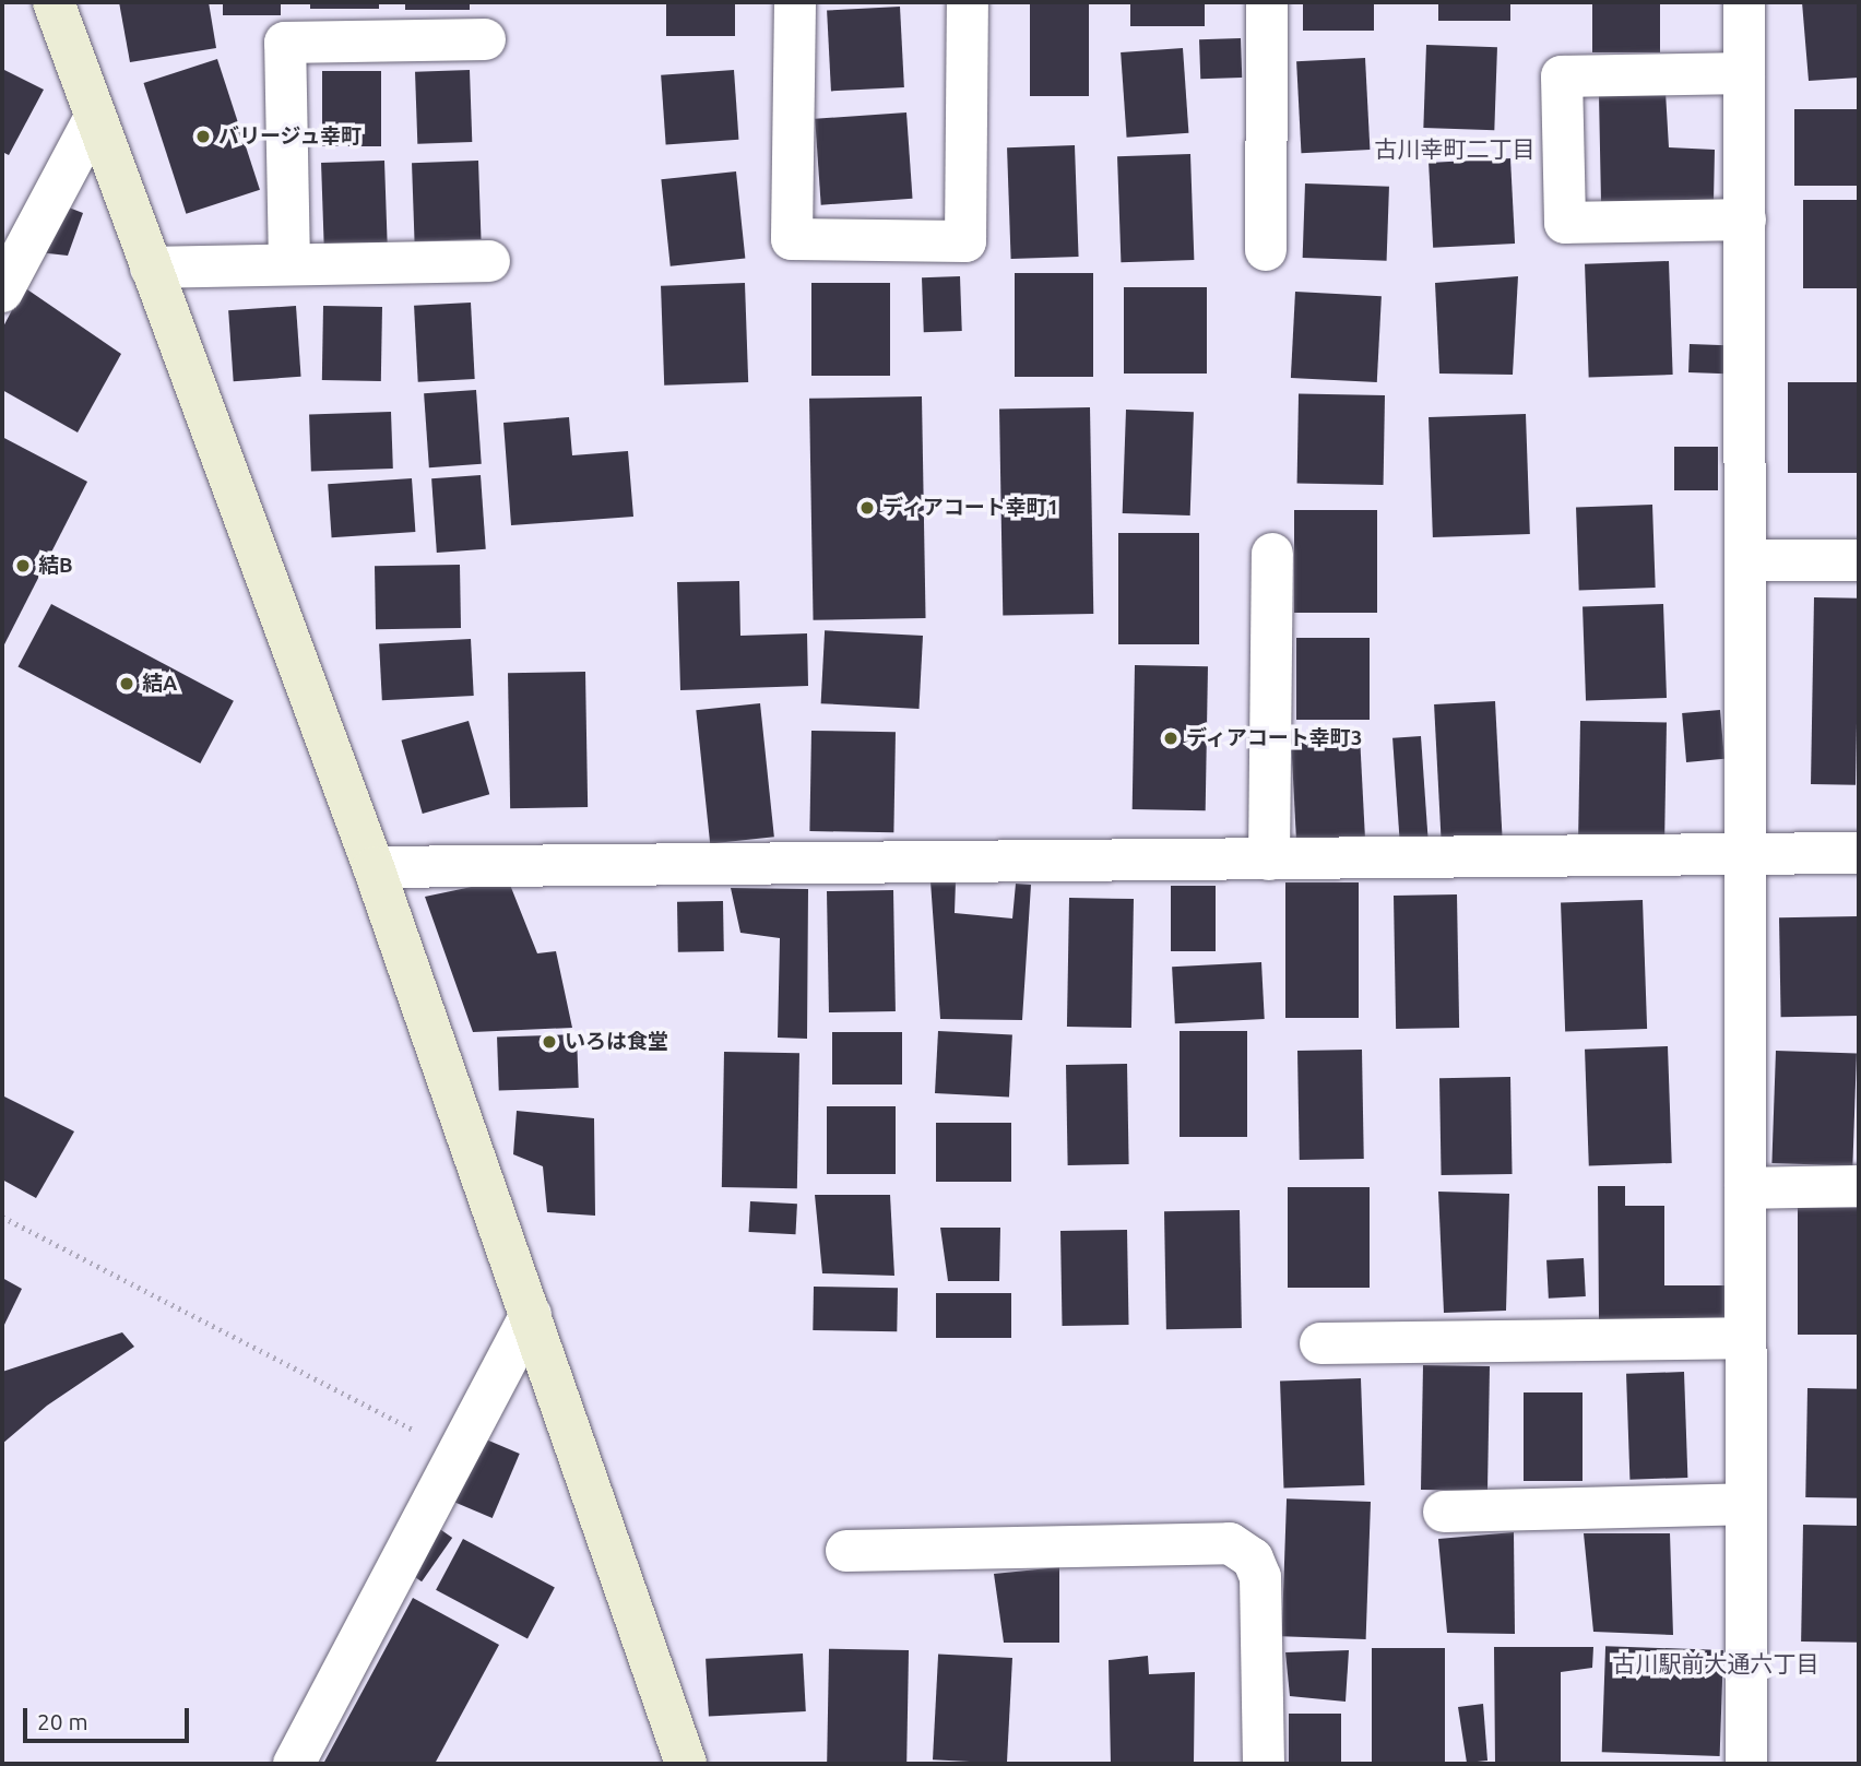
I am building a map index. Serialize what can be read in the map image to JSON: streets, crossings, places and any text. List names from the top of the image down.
{
  "districts": ["古川幸町二丁目", "古川駅前大通六丁目"],
  "places": [
    "バリージュ幸町",
    "ディアコート幸町1",
    "結B",
    "結A",
    "ディアコート幸町3",
    "いろは食堂"
  ],
  "scale_bar": "20 m"
}
